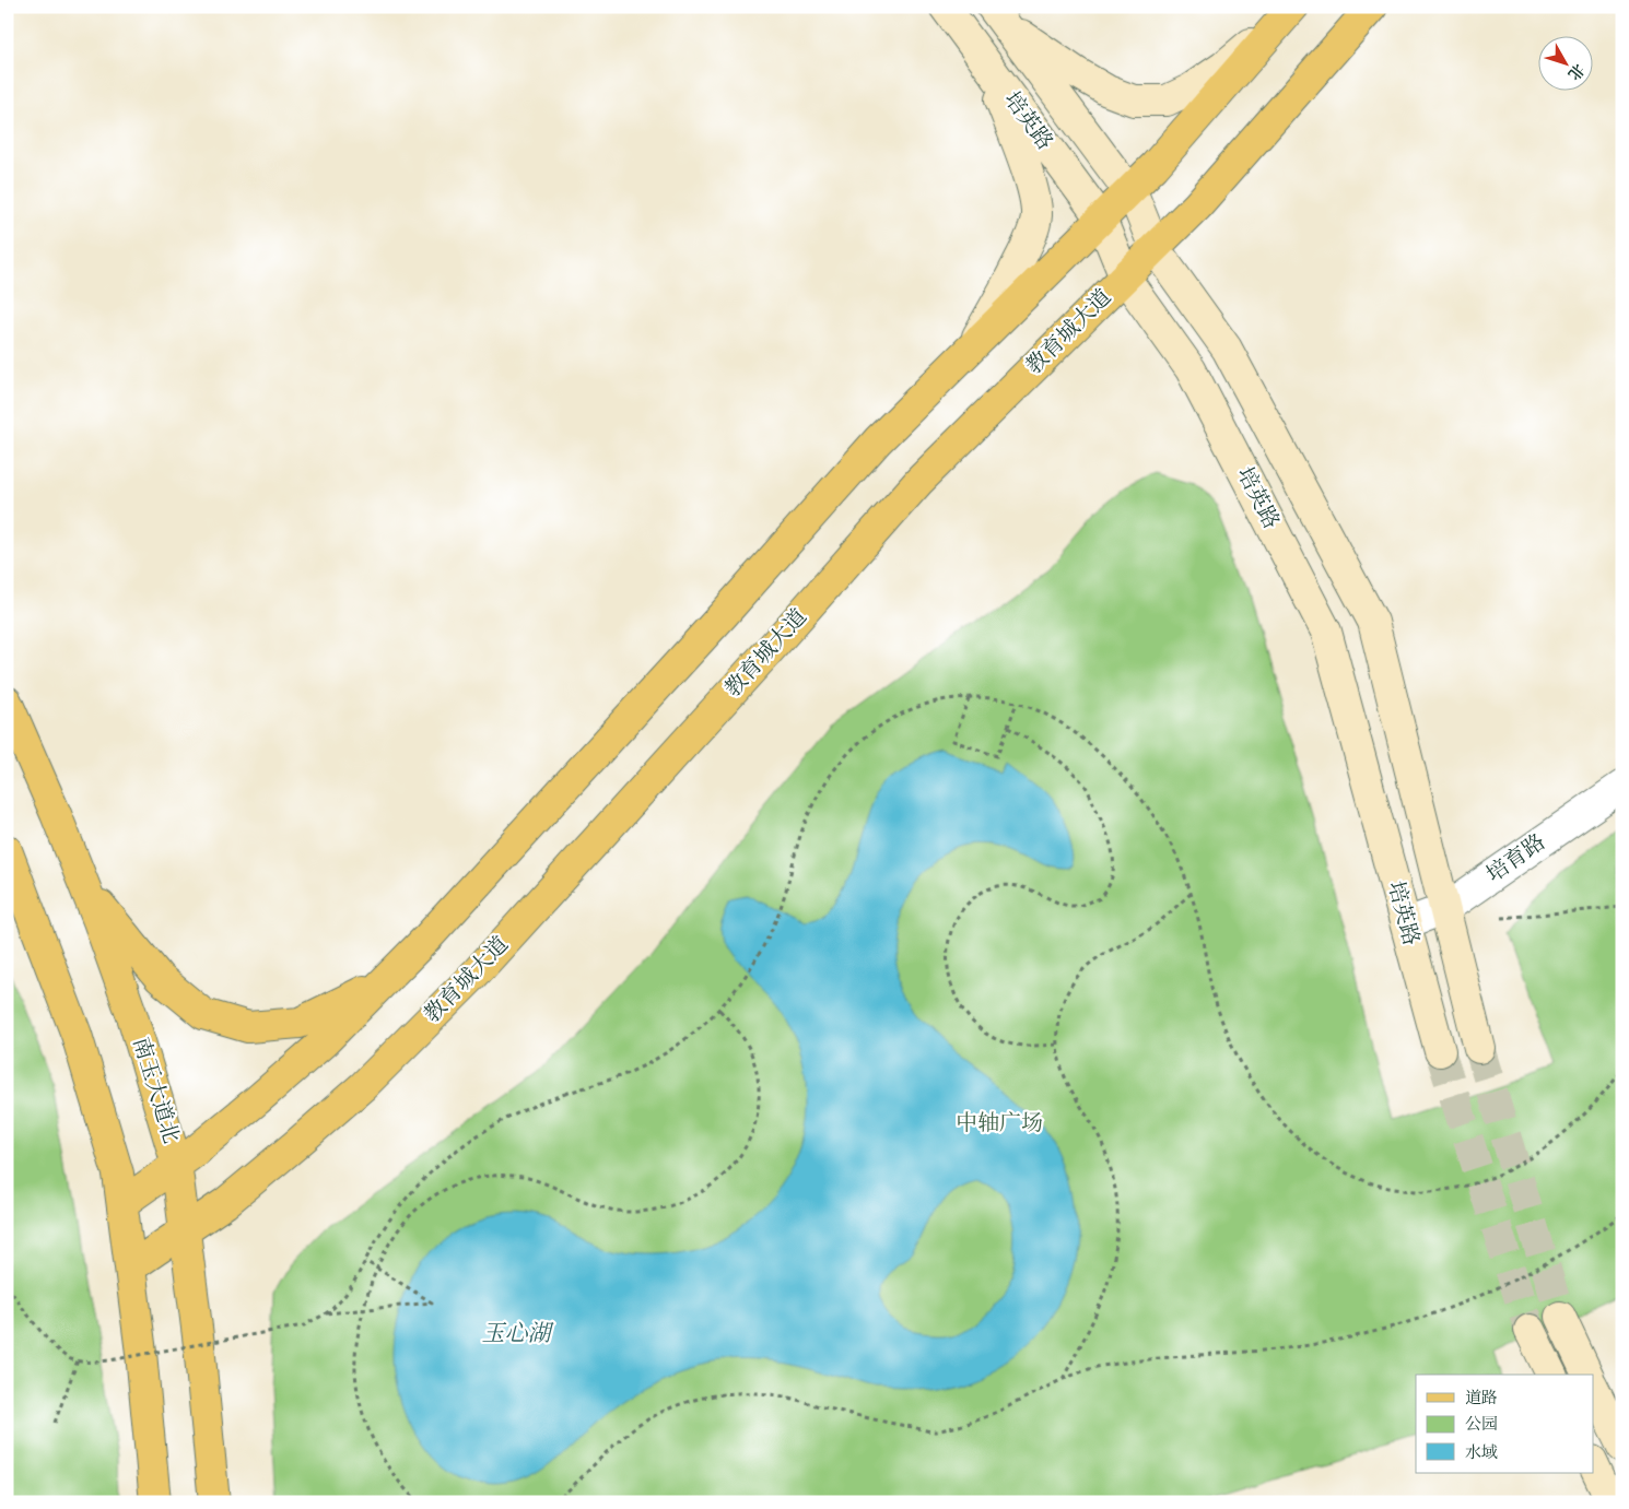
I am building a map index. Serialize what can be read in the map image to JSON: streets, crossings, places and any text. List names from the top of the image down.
{
  "streets": {
    "main road": ["培英路", "教育城大道", "南玉大道北"],
    "street": ["培育路"]
  },
  "crossings": [
    ["培英路", "教育城大道"],
    ["培英路", "培育路"],
    ["教育城大道", "南玉大道北"]
  ],
  "water": ["玉心湖"],
  "parks": ["中轴广场"],
  "legend": ["道路", "公园", "水域"],
  "north": "bottom right"
}
